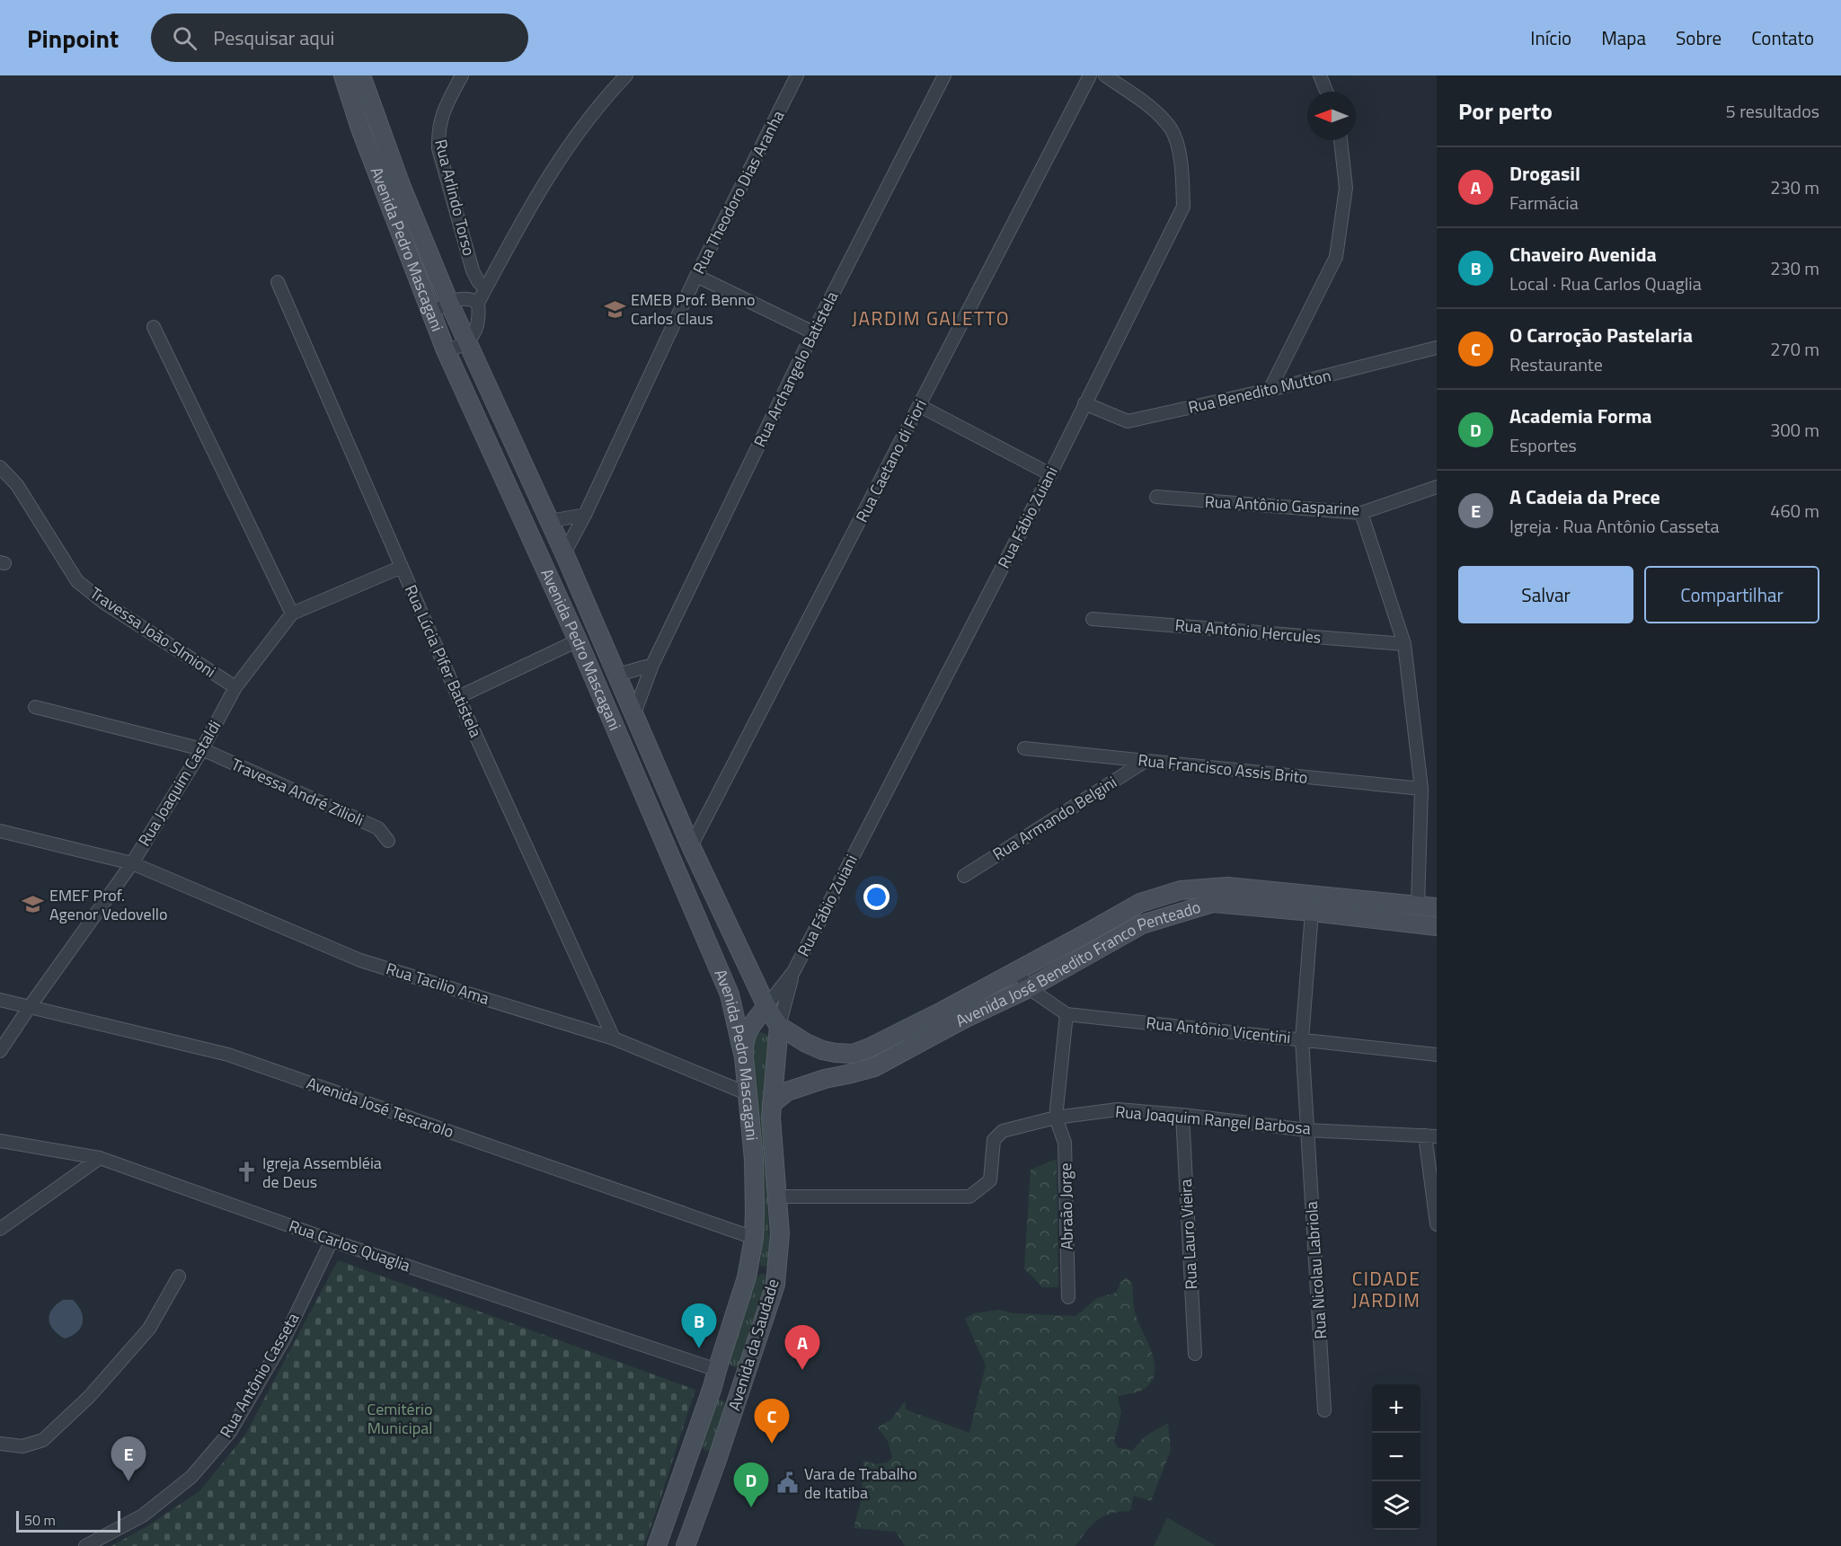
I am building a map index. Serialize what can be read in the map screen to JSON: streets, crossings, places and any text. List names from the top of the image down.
{
  "streets": {
    "main road": ["Avenida Pedro Mascagani", "Avenida José Benedito Franco Penteado", "Avenida da Saudade"],
    "street": [
      "Rua Theodoro Dias Aranha",
      "Rua Arlindo Torso",
      "Rua Archangelo Batistela",
      "Rua Benedito Mutton",
      "Rua Caetano di Fiori",
      "Rua Antônio Gasparine",
      "Rua Fábio Zuiani",
      "Rua Antônio Hercules",
      "Travessa João SImioni",
      "Rua Lúcia Pifer Batistela",
      "Rua Francisco Assis Brito",
      "Rua Joaquim Castaldi",
      "Travessa André Zilioli",
      "Rua Armando Belgini",
      "Rua Tacilio Ama",
      "Rua Antônio Vicentini",
      "Avenida José Tescarolo",
      "Rua Joaquim Rangel Barbosa",
      "Abraão Jorge",
      "Rua Lauro Vieira",
      "Rua Carlos Quaglia",
      "Rua Nicolau Labriola",
      "Rua Antônio Casseta"
    ]
  },
  "crossings": [
    ["Rua Theodoro Dias Aranha", "Avenida Pedro Mascagani"],
    ["Avenida Pedro Mascagani", "Rua Archangelo Batistela"],
    ["Avenida Pedro Mascagani", "Rua Caetano di Fiori"],
    ["Avenida Pedro Mascagani", "Rua Fábio Zuiani"],
    ["Avenida Pedro Mascagani", "Avenida José Benedito Franco Penteado"],
    ["Avenida Pedro Mascagani", "Rua Tacilio Ama"],
    ["Avenida Pedro Mascagani", "Avenida José Tescarolo"],
    ["Avenida Pedro Mascagani", "Avenida da Saudade"],
    ["Rua Benedito Mutton", "Rua Fábio Zuiani"],
    ["Rua Fábio Zuiani", "Avenida José Benedito Franco Penteado"],
    ["Rua Fábio Zuiani", "Avenida da Saudade"],
    ["Travessa João SImioni", "Rua Joaquim Castaldi"],
    ["Rua Lúcia Pifer Batistela", "Rua Joaquim Castaldi"],
    ["Rua Lúcia Pifer Batistela", "Rua Tacilio Ama"],
    ["Rua Francisco Assis Brito", "Rua Armando Belgini"],
    ["Rua Joaquim Castaldi", "Travessa André Zilioli"],
    ["Rua Joaquim Castaldi", "Rua Tacilio Ama"],
    ["Rua Joaquim Castaldi", "Avenida José Tescarolo"],
    ["Avenida José Benedito Franco Penteado", "Rua Antônio Vicentini"],
    ["Avenida José Benedito Franco Penteado", "Rua Nicolau Labriola"],
    ["Avenida José Benedito Franco Penteado", "Avenida da Saudade"],
    ["Rua Antônio Vicentini", "Rua Nicolau Labriola"],
    ["Avenida José Tescarolo", "Avenida da Saudade"],
    ["Rua Joaquim Rangel Barbosa", "Abraão Jorge"],
    ["Rua Joaquim Rangel Barbosa", "Rua Lauro Vieira"],
    ["Rua Joaquim Rangel Barbosa", "Rua Nicolau Labriola"],
    ["Rua Joaquim Rangel Barbosa", "Avenida da Saudade"],
    ["Rua Carlos Quaglia", "Avenida da Saudade"],
    ["Rua Carlos Quaglia", "Rua Antônio Casseta"]
  ],
  "districts": ["JARDIM GALETTO", "CIDADE JARDIM"],
  "parks": ["Cemitério Municipal"],
  "places": {
    "school or university": ["EMEB Prof. Benno Carlos Claus", "EMEF Prof. Agenor Vedovello"],
    "church": ["Igreja Assembléia de Deus"],
    "public building": ["Vara de Trabalho de Itatiba"]
  },
  "scale_bar": "50 m",
  "north": "left",
  "page": {
    "header": "Pinpoint",
    "search": "Pesquisar aqui",
    "nav": [
      "Início",
      "Mapa",
      "Sobre",
      "Contato"
    ],
    "heading": ["Por perto", "5 resultados"],
    "list": [
      {
        "mark": "A",
        "name": "Drogasil",
        "note": "Farmácia",
        "value": "230 m"
      },
      {
        "mark": "B",
        "name": "Chaveiro Avenida",
        "note": "Local · Rua Carlos Quaglia",
        "value": "230 m"
      },
      {
        "mark": "C",
        "name": "O Carroção Pastelaria",
        "note": "Restaurante",
        "value": "270 m"
      },
      {
        "mark": "D",
        "name": "Academia Forma",
        "note": "Esportes",
        "value": "300 m"
      },
      {
        "mark": "E",
        "name": "A Cadeia da Prece",
        "note": "Igreja · Rua Antônio Casseta",
        "value": "460 m"
      }
    ],
    "buttons": ["Salvar", "Compartilhar"],
    "pins": [
      "B",
      "A",
      "C",
      "E",
      "D"
    ],
    "map_buttons": ["+", "−"],
    "scale": "50 m"
  }
}
